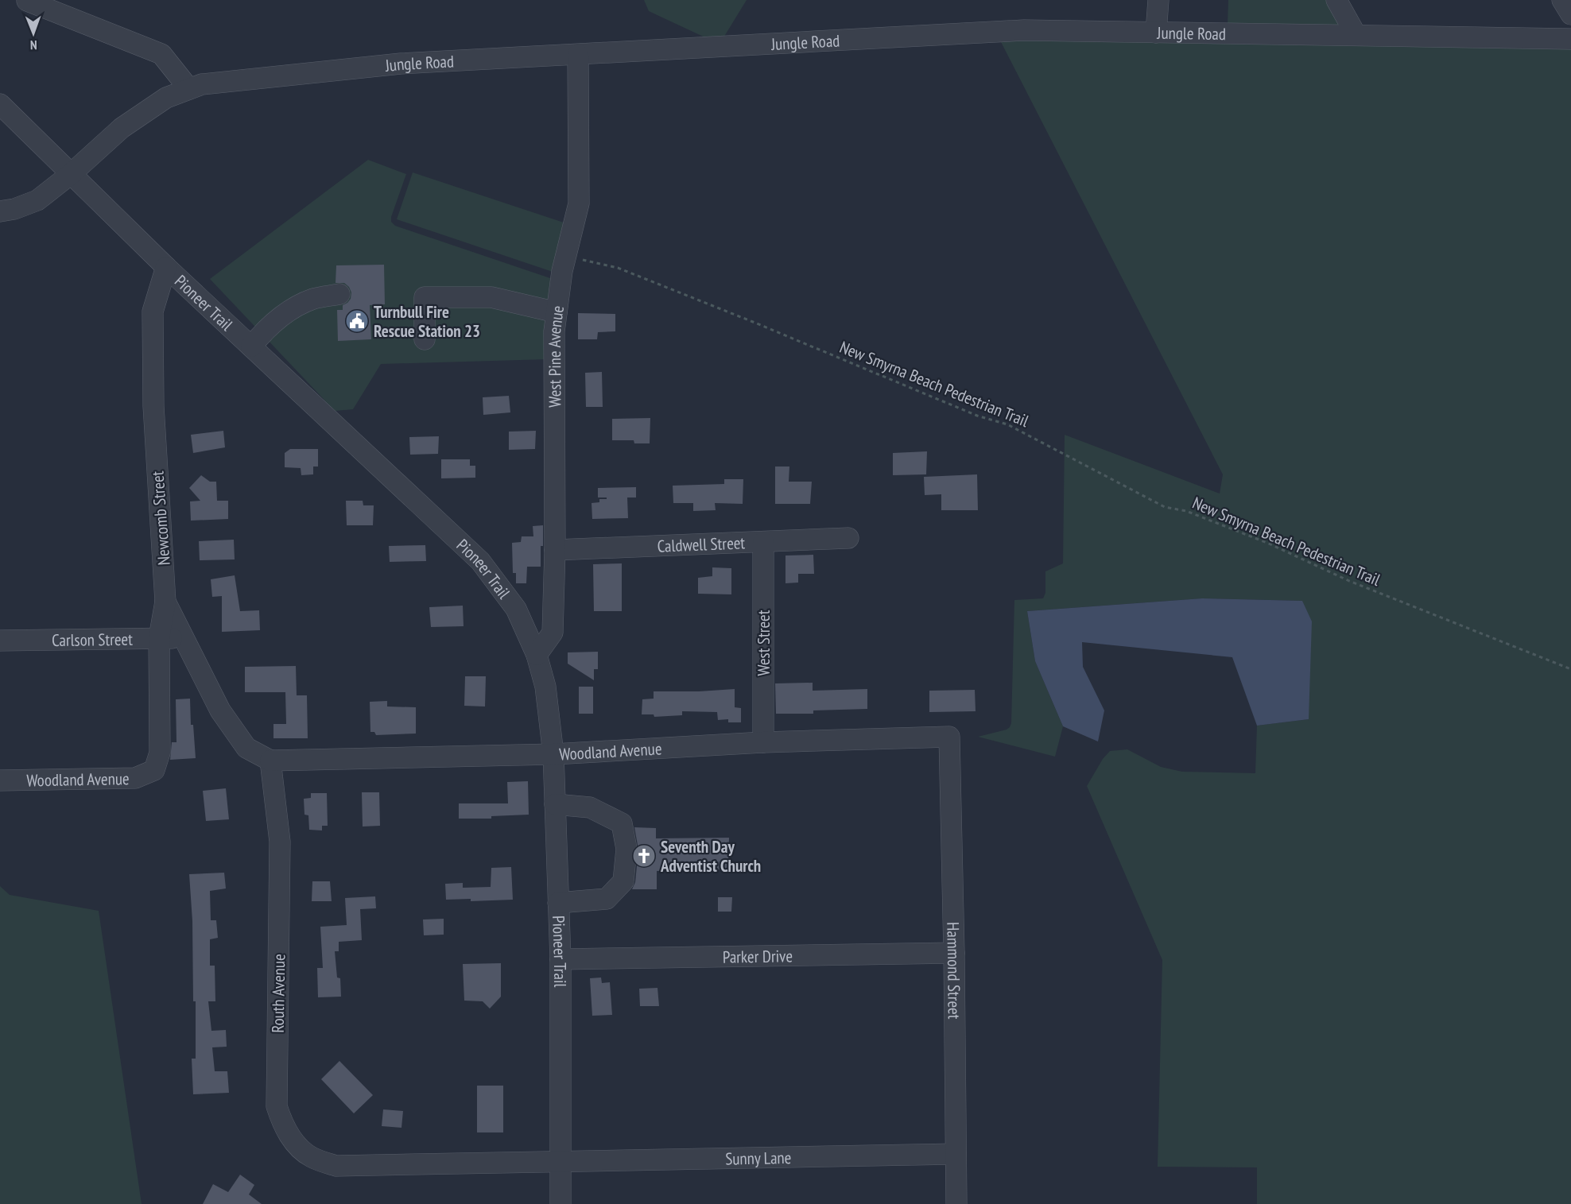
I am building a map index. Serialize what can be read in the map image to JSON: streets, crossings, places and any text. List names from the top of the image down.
{
  "streets": {
    "street": [
      "Jungle Road",
      "Pioneer Trail",
      "West Pine Avenue",
      "Newcomb Street",
      "Caldwell Street",
      "Carlson Street",
      "West Street",
      "Woodland Avenue",
      "Parker Drive",
      "Hammond Street",
      "Routh Avenue",
      "Sunny Lane"
    ],
    "path": ["New Smyrna Beach Pedestrian Trail"]
  },
  "crossings": [
    ["Jungle Road", "Pioneer Trail"],
    ["Jungle Road", "West Pine Avenue"],
    ["Pioneer Trail", "West Pine Avenue"],
    ["Pioneer Trail", "Newcomb Street"],
    ["Pioneer Trail", "Woodland Avenue"],
    ["Pioneer Trail", "Parker Drive"],
    ["Pioneer Trail", "Routh Avenue"],
    ["Pioneer Trail", "Sunny Lane"],
    ["West Pine Avenue", "Caldwell Street"],
    ["Newcomb Street", "Carlson Street"],
    ["Newcomb Street", "Woodland Avenue"],
    ["Caldwell Street", "West Street"],
    ["West Street", "Woodland Avenue"],
    ["Woodland Avenue", "Hammond Street"],
    ["Woodland Avenue", "Routh Avenue"],
    ["Parker Drive", "Hammond Street"],
    ["Hammond Street", "Sunny Lane"],
    ["Routh Avenue", "Sunny Lane"]
  ],
  "places": {
    "public building": ["Turnbull Fire Rescue Station 23"],
    "church": ["Seventh Day Adventist Church"]
  },
  "north": "bottom"
}
